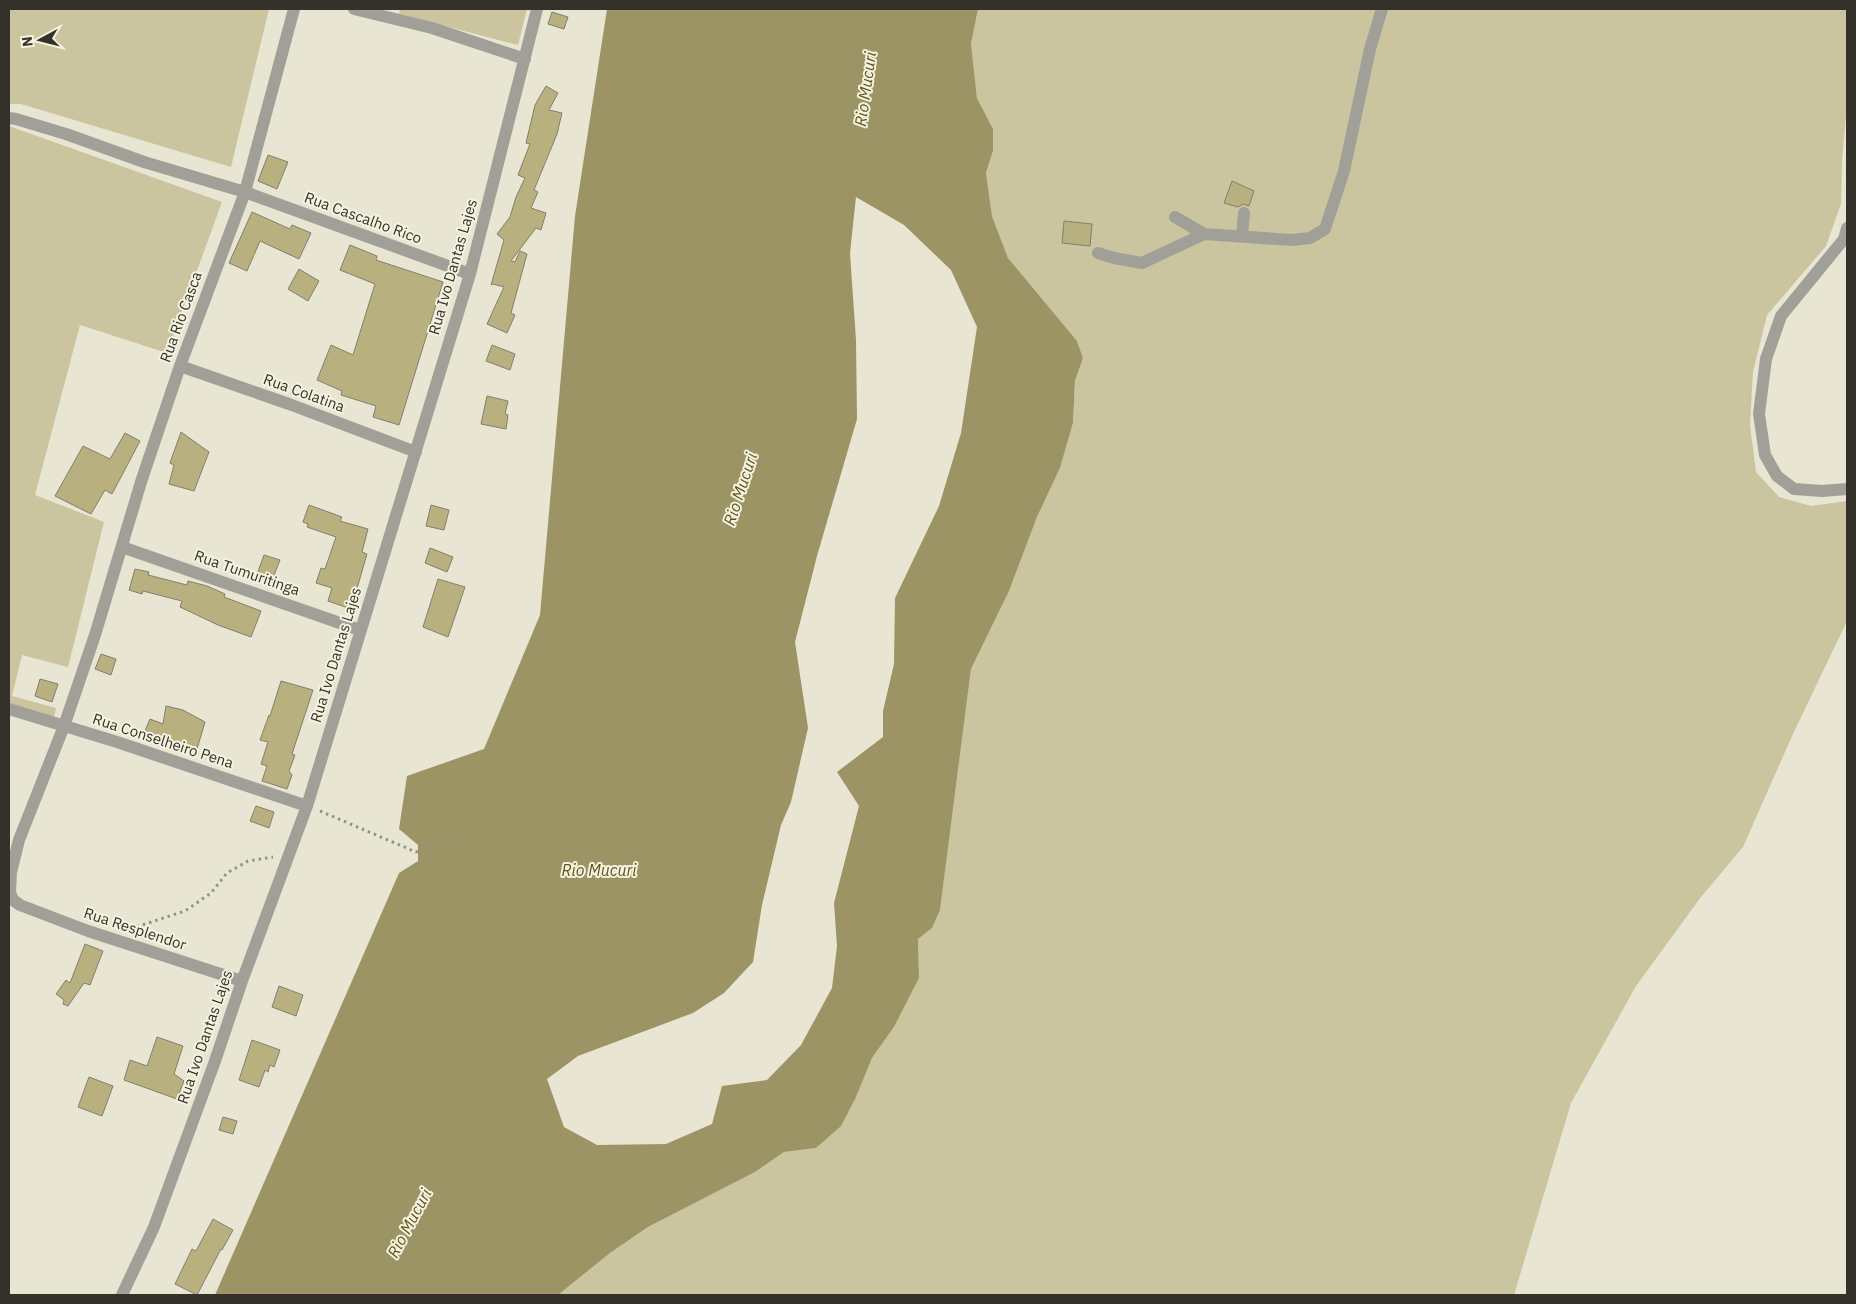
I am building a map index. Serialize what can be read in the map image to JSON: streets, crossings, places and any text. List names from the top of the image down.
{
  "streets": {
    "street": [
      "Rua Cascalho Rico",
      "Rua Ivo Dantas Lajes",
      "Rua Rio Casca",
      "Rua Colatina",
      "Rua Tumuritinga",
      "Rua Conselheiro Pena",
      "Rua Resplendor"
    ]
  },
  "crossings": [
    ["Rua Cascalho Rico", "Rua Ivo Dantas Lajes"],
    ["Rua Cascalho Rico", "Rua Rio Casca"],
    ["Rua Ivo Dantas Lajes", "Rua Colatina"],
    ["Rua Ivo Dantas Lajes", "Rua Tumuritinga"],
    ["Rua Ivo Dantas Lajes", "Rua Conselheiro Pena"],
    ["Rua Ivo Dantas Lajes", "Rua Resplendor"],
    ["Rua Rio Casca", "Rua Colatina"],
    ["Rua Rio Casca", "Rua Tumuritinga"],
    ["Rua Rio Casca", "Rua Conselheiro Pena"],
    ["Rua Rio Casca", "Rua Resplendor"]
  ],
  "water": ["Rio Mucuri"],
  "north": "left"
}
